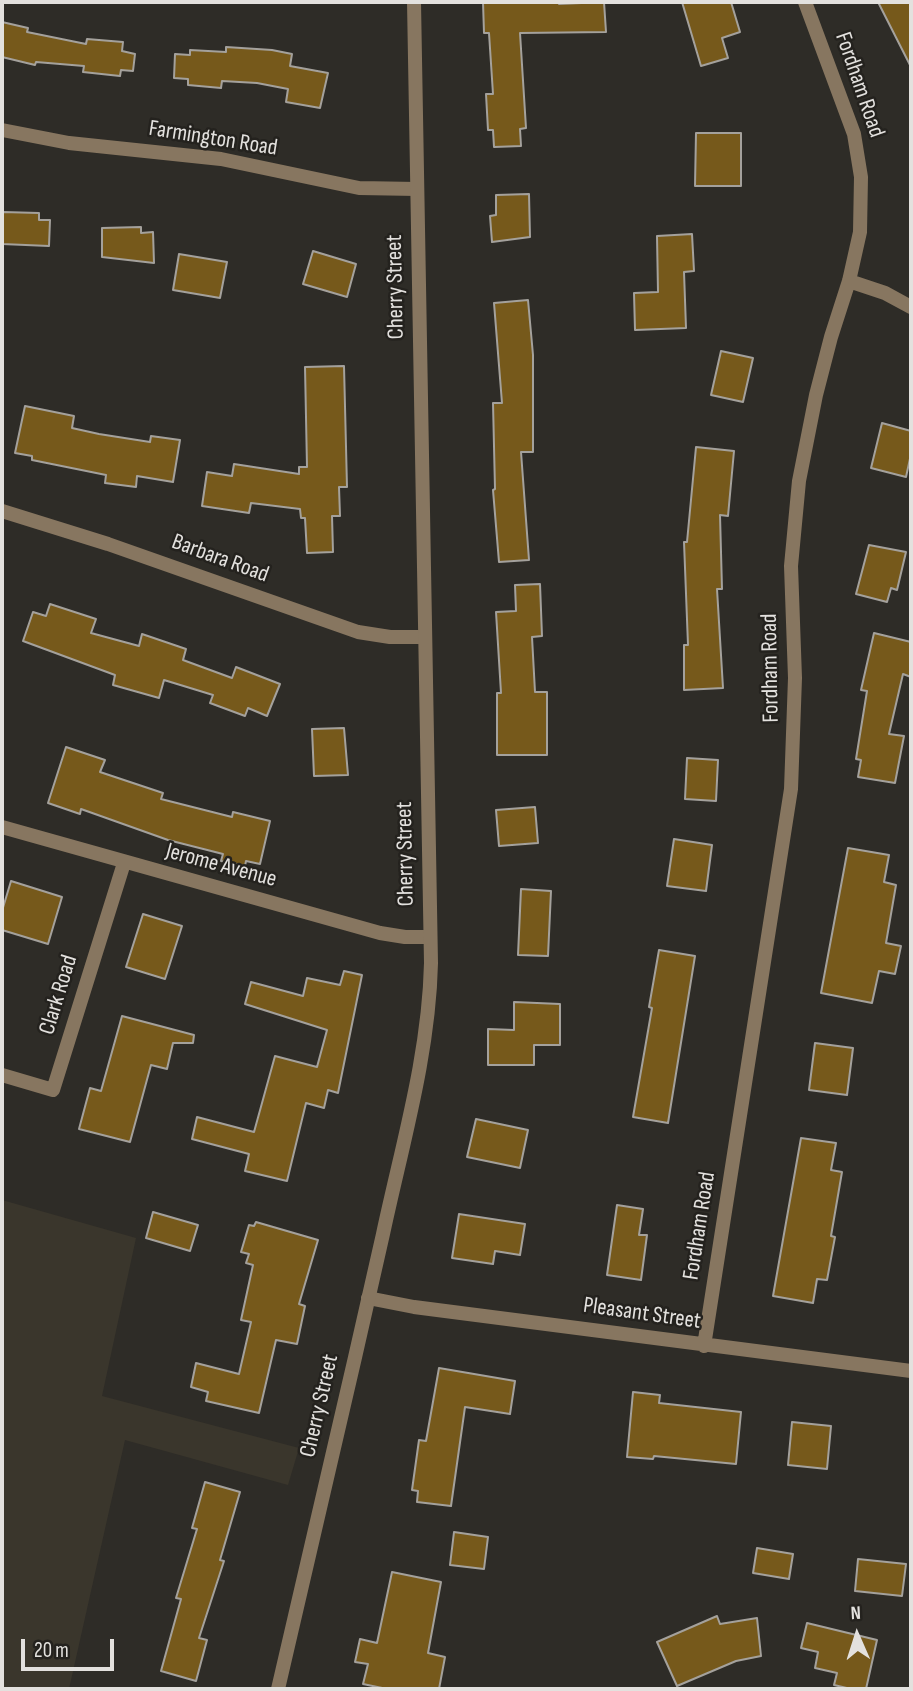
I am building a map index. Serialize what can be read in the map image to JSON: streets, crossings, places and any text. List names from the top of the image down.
{
  "streets": {
    "street": [
      "Fordham Road",
      "Farmington Road",
      "Cherry Street",
      "Barbara Road",
      "Jerome Avenue",
      "Clark Road",
      "Pleasant Street"
    ]
  },
  "crossings": [
    ["Fordham Road", "Pleasant Street"],
    ["Farmington Road", "Cherry Street"],
    ["Cherry Street", "Barbara Road"],
    ["Cherry Street", "Jerome Avenue"],
    ["Cherry Street", "Pleasant Street"],
    ["Jerome Avenue", "Clark Road"]
  ],
  "scale_bar": "20 m",
  "north": "top"
}
